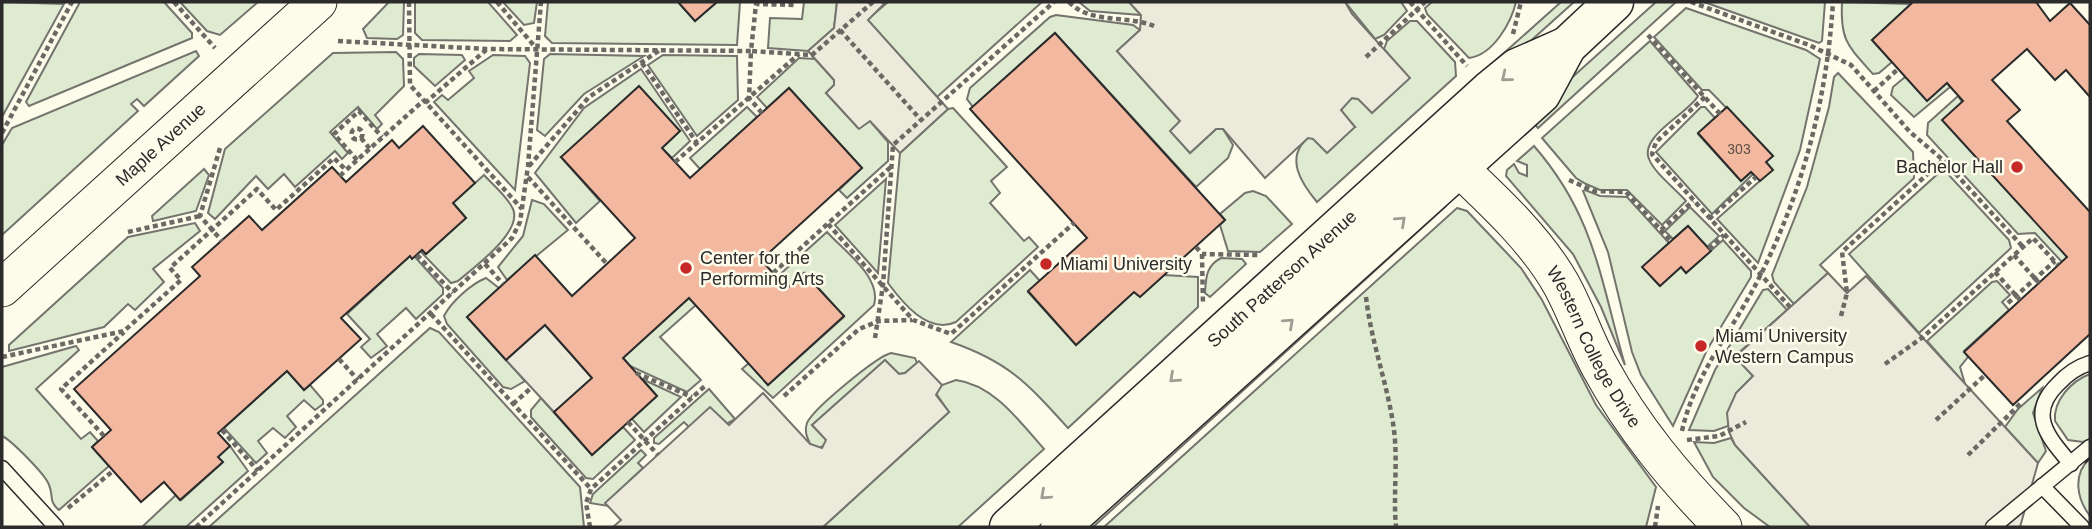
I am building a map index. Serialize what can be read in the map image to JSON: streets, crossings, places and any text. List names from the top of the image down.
{
  "streets": {
    "highway": ["South Patterson Avenue"],
    "street": ["Maple Avenue", "Western College Drive"]
  },
  "crossings": [
    ["South Patterson Avenue", "Western College Drive"]
  ],
  "places": [
    "Bachelor Hall",
    "Miami University",
    "Center for the Performing Arts",
    "Miami University Western Campus"
  ],
  "house_numbers": ["303"]
}
